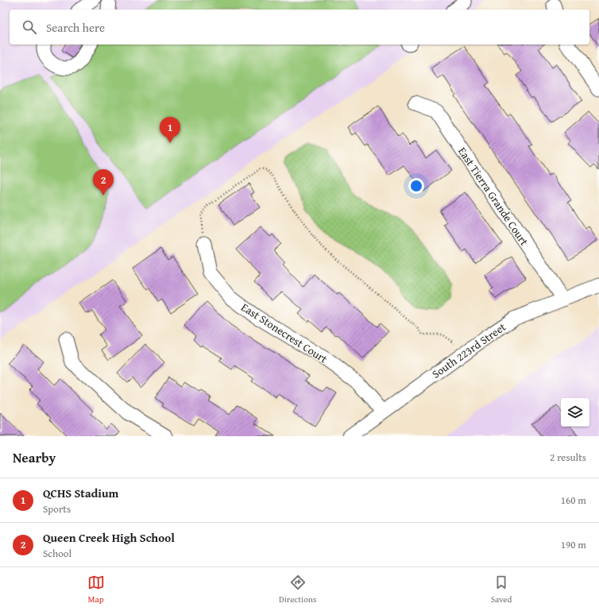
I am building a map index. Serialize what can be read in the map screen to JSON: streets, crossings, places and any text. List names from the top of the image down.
{
  "streets": {
    "street": ["East Tierra Grande Court", "East Stonecrest Court", "South 223rd Street"]
  },
  "crossings": [
    ["East Tierra Grande Court", "South 223rd Street"],
    ["East Stonecrest Court", "South 223rd Street"]
  ],
  "page": {
    "search": "Search here",
    "pins": ["1", "2"],
    "heading": ["Nearby", "2 results"],
    "list": [
      {
        "mark": "1",
        "name": "QCHS Stadium",
        "note": "Sports",
        "value": "160 m"
      },
      {
        "mark": "2",
        "name": "Queen Creek High School",
        "note": "School",
        "value": "190 m"
      }
    ],
    "nav": ["Map", "Directions", "Saved"]
  }
}
